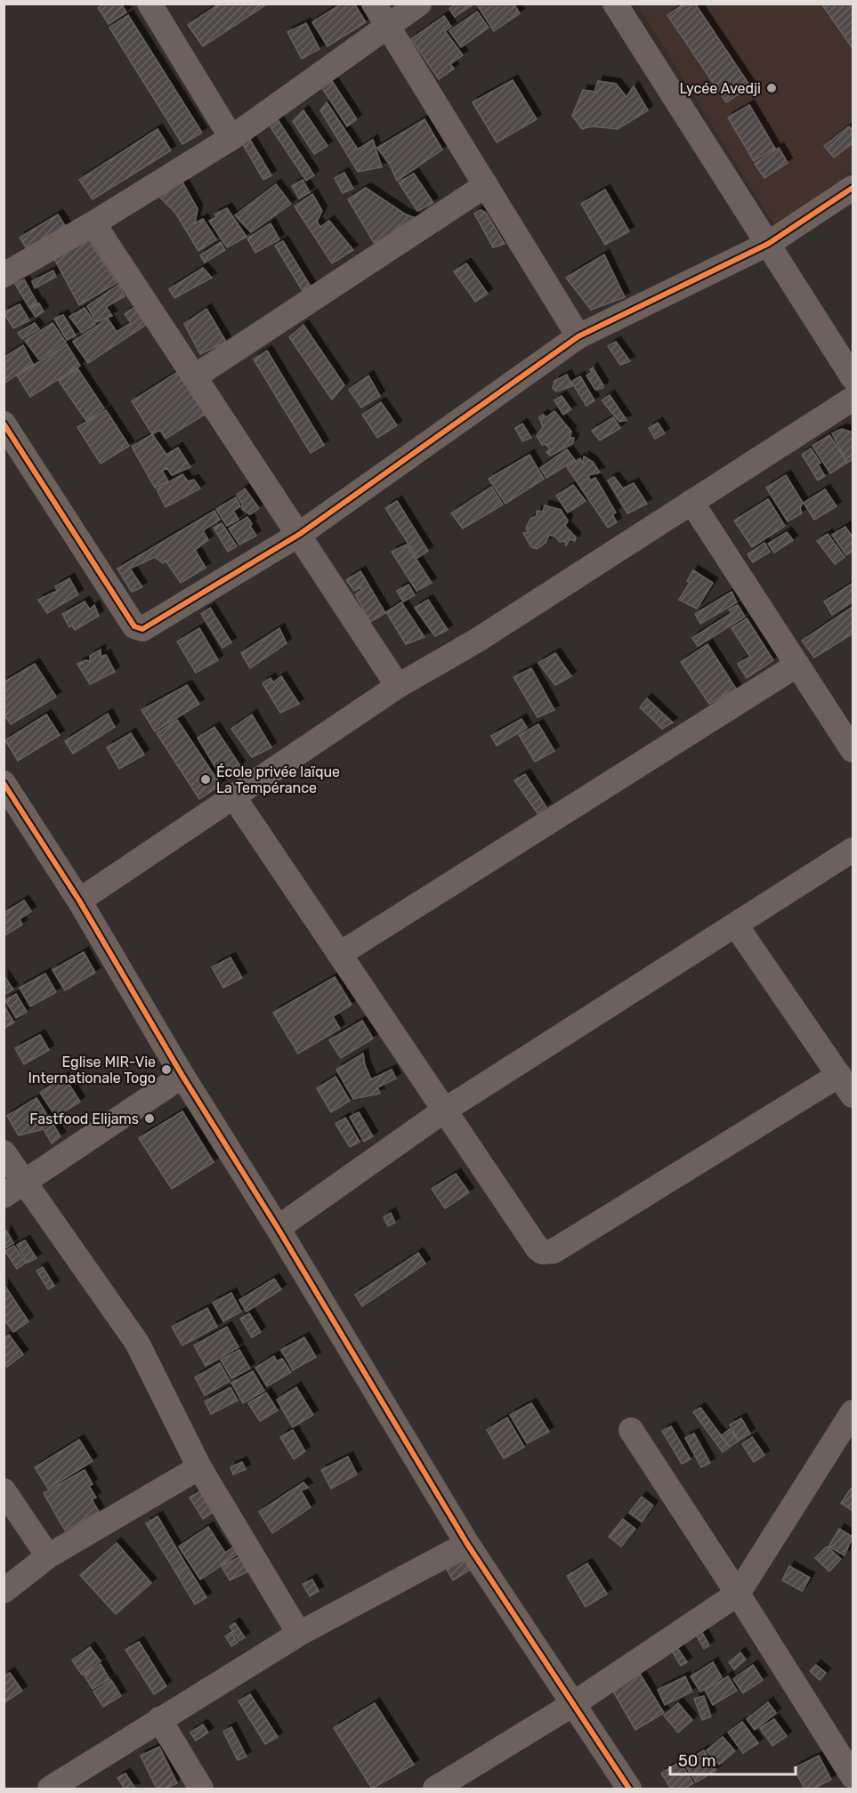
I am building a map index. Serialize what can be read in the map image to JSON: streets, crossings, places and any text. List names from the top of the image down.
{
  "places": [
    "Lycée Avedji",
    "École privée laïque La Tempérance",
    "Eglise MIR-Vie Internationale Togo",
    "Fastfood Elijams"
  ],
  "scale_bar": "50 m"
}
